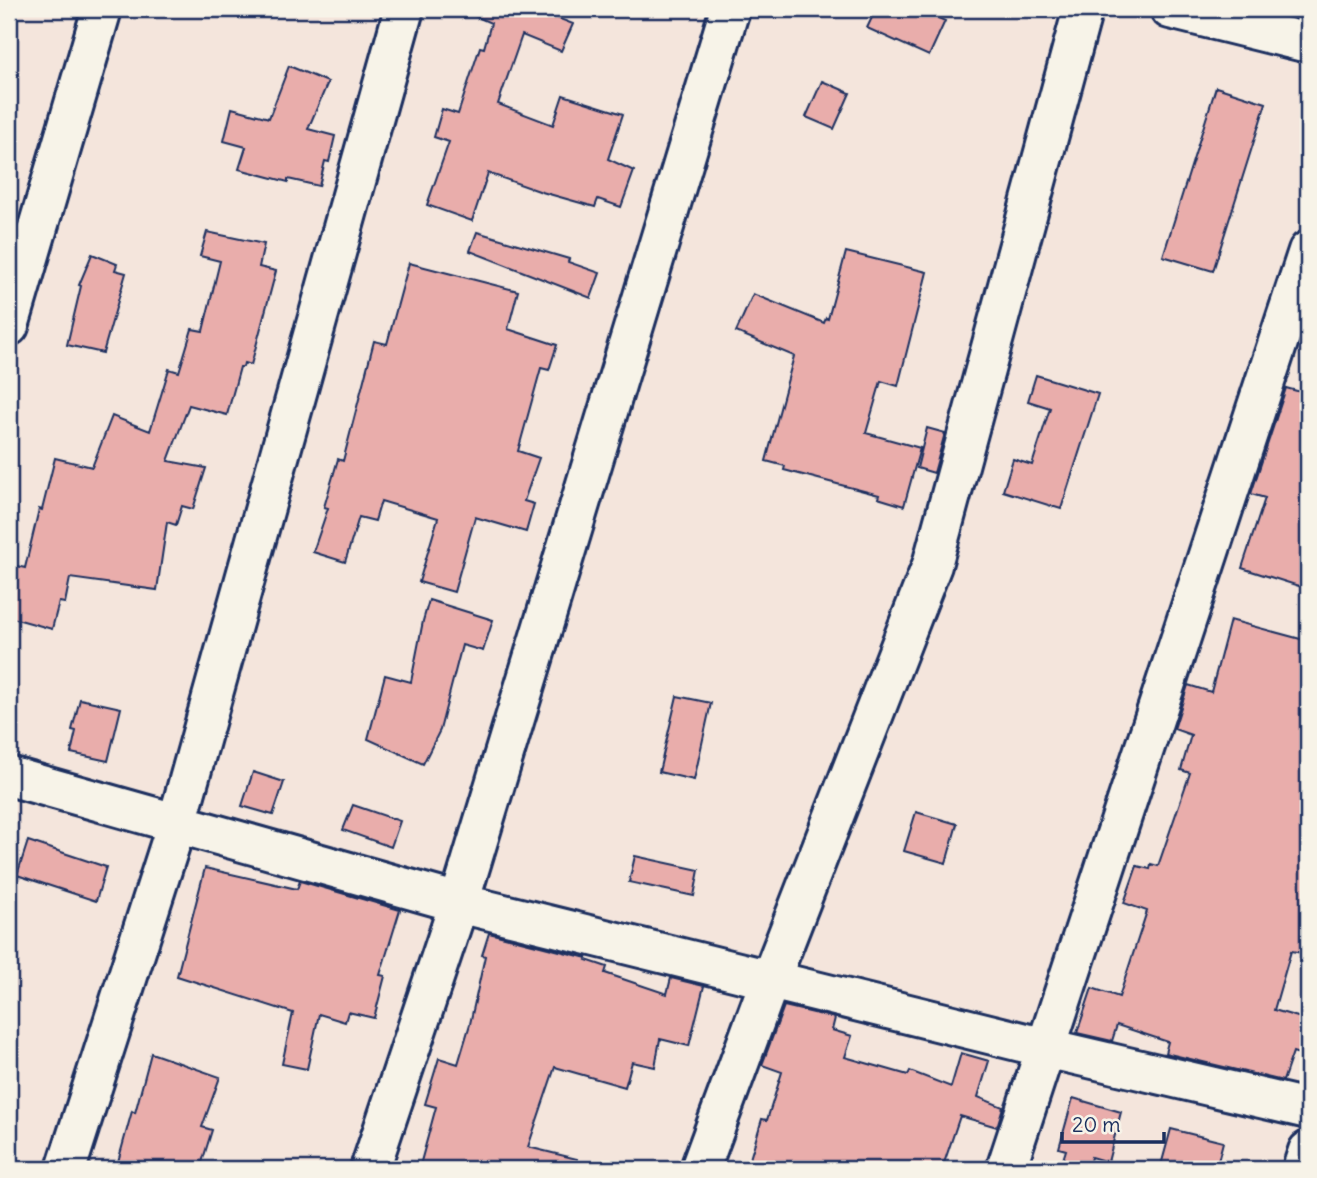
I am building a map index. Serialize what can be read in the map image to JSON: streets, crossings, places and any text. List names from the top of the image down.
{
  "scale_bar": "20 m"
}
